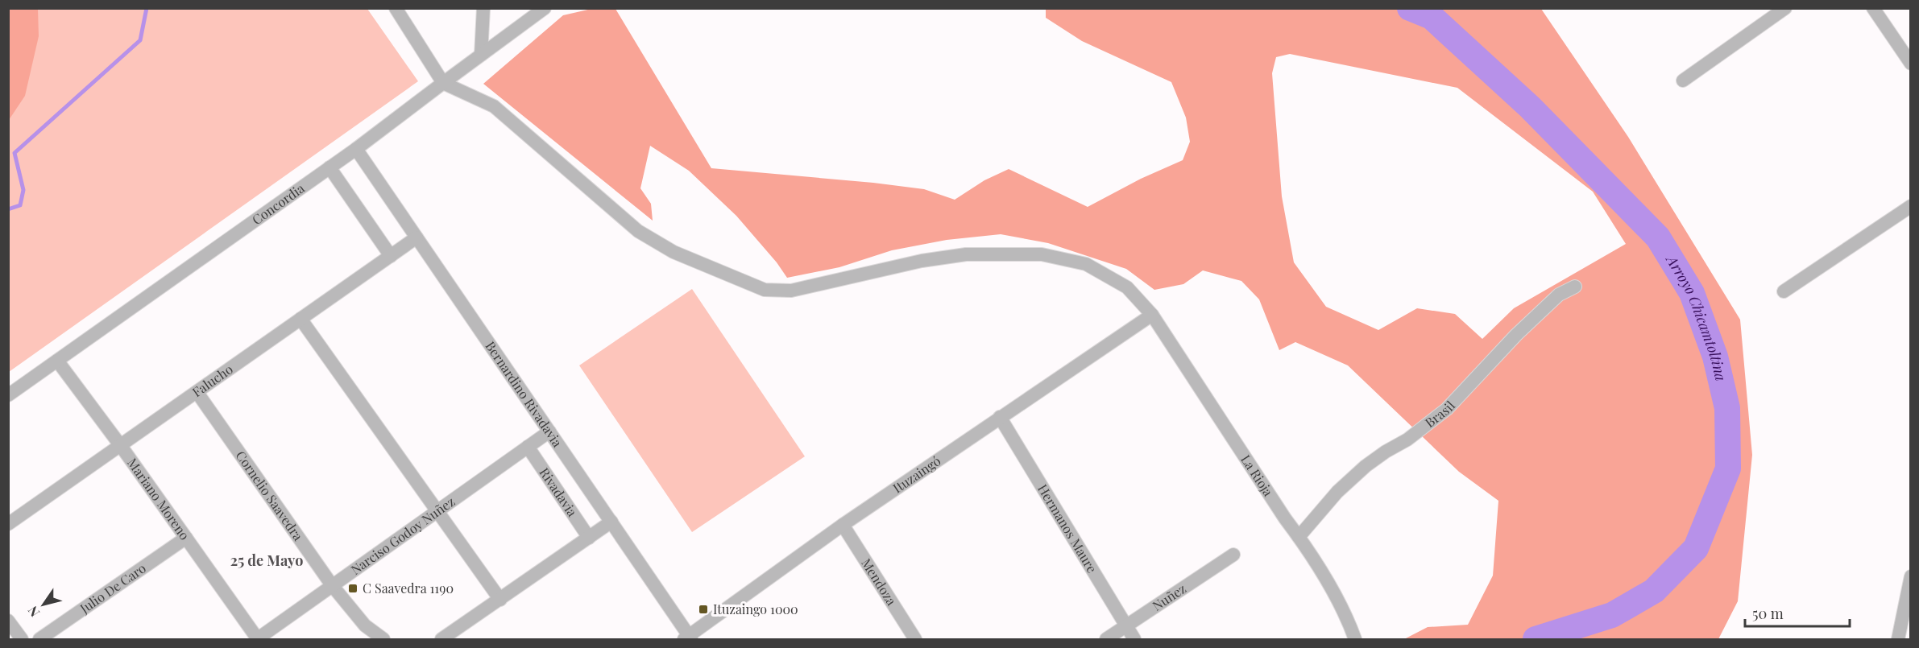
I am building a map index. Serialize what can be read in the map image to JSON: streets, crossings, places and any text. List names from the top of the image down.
{
  "streets": {
    "street": [
      "Concordia",
      "Falucho",
      "Bernardino Rivadavia",
      "Brasil",
      "Ituzaingó",
      "La Rioja",
      "Rivadavia",
      "Cornelio Saavedra",
      "Mariano Moreno",
      "Hermanos Maure",
      "Narciso Godoy Nuñez",
      "Mendoza",
      "Julio De Caro",
      "Nuñez"
    ]
  },
  "crossings": [
    ["Concordia", "Bernardino Rivadavia"],
    ["Concordia", "La Rioja"],
    ["Concordia", "Mariano Moreno"],
    ["Falucho", "Bernardino Rivadavia"],
    ["Falucho", "Cornelio Saavedra"],
    ["Falucho", "Mariano Moreno"],
    ["Bernardino Rivadavia", "Ituzaingó"],
    ["Bernardino Rivadavia", "Narciso Godoy Nuñez"],
    ["Brasil", "La Rioja"],
    ["Ituzaingó", "La Rioja"],
    ["Ituzaingó", "Hermanos Maure"],
    ["Ituzaingó", "Mendoza"],
    ["Rivadavia", "Narciso Godoy Nuñez"],
    ["Cornelio Saavedra", "Narciso Godoy Nuñez"],
    ["Mariano Moreno", "Narciso Godoy Nuñez"],
    ["Mariano Moreno", "Julio De Caro"],
    ["Hermanos Maure", "Nuñez"]
  ],
  "districts": ["25 de Mayo"],
  "water": ["Arroyo Chicamtoltina"],
  "places": {
    "transit": ["C Saavedra 1190", "Ituzaingo 1000"]
  },
  "scale_bar": "50 m",
  "north": "bottom left"
}
